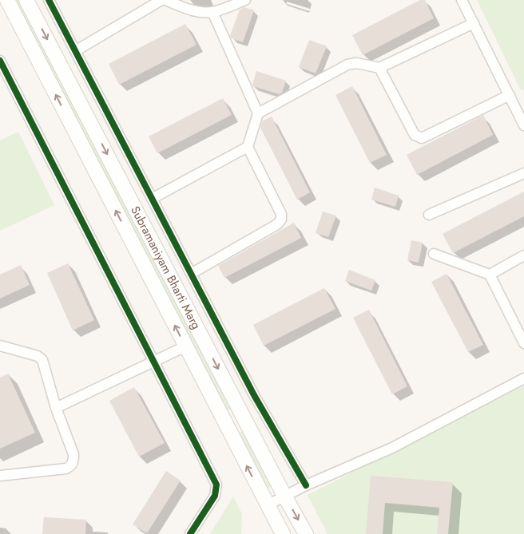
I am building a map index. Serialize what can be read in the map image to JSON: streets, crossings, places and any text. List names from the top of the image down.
{
  "streets": {
    "main road": ["Subramaniyam Bharti Marg"]
  }
}
